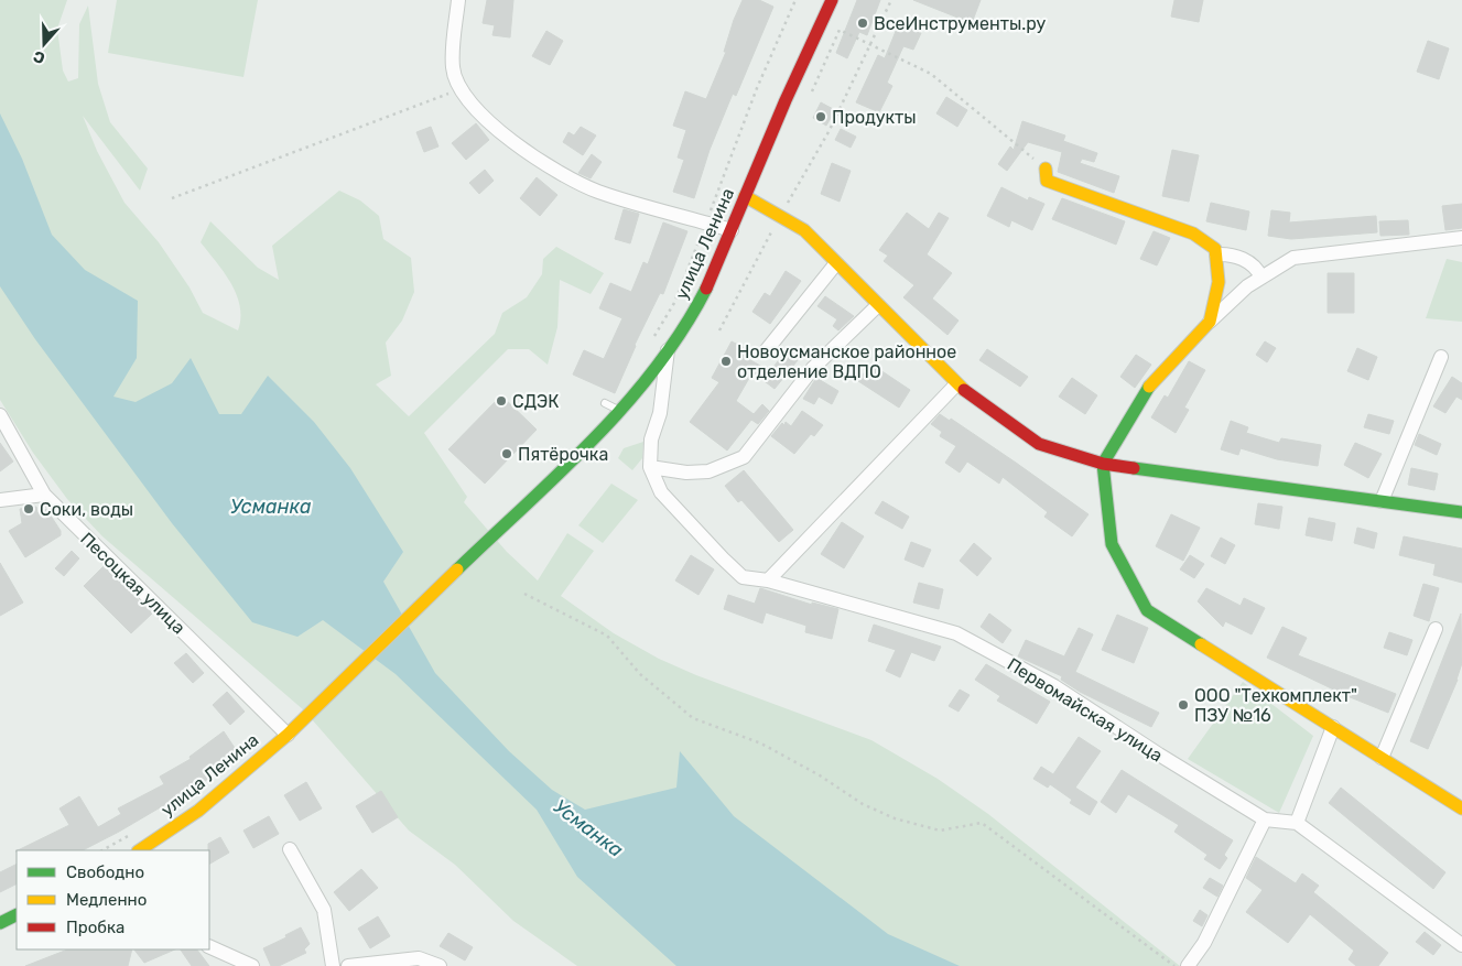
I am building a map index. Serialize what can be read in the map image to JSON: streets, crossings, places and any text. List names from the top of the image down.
{
  "streets": {
    "street": ["улица Ленина", "Песоцкая улица", "Первомайская улица"]
  },
  "crossings": [
    ["улица Ленина", "Песоцкая улица"]
  ],
  "water": ["Усманка"],
  "places": [
    "ВсеИнструменты.ру",
    "Продукты",
    "Новоусманское районное отделение ВДПО",
    "СДЭК",
    "Пятёрочка",
    "Соки, воды",
    "ООО \"Техкомплект\" ПЗУ №16"
  ],
  "legend": ["Свободно", "Медленно", "Пробка"],
  "north": "bottom"
}
